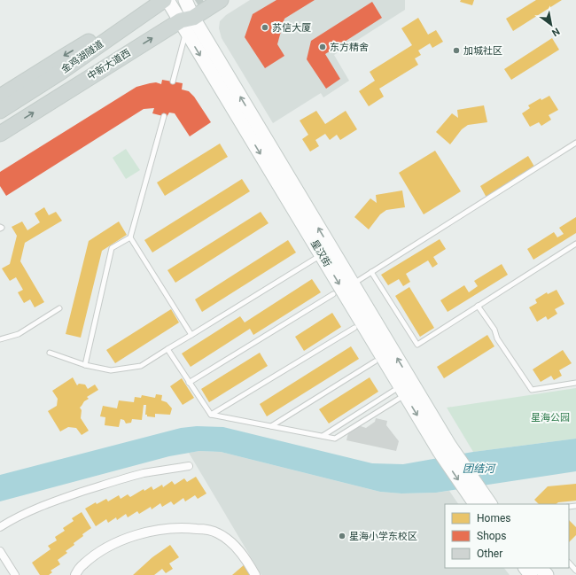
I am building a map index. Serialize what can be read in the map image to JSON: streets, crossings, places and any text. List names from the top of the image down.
{
  "streets": {
    "main road": ["金鸡湖隧道", "中新大道西", "星汉街"]
  },
  "crossings": [
    ["中新大道西", "星汉街"]
  ],
  "water": ["团结河"],
  "parks": ["星海公园"],
  "places": [
    "苏信大厦",
    "东方精舍",
    "加城社区",
    "星海小学东校区"
  ],
  "legend": ["Homes", "Shops", "Other"],
  "north": "bottom right"
}
